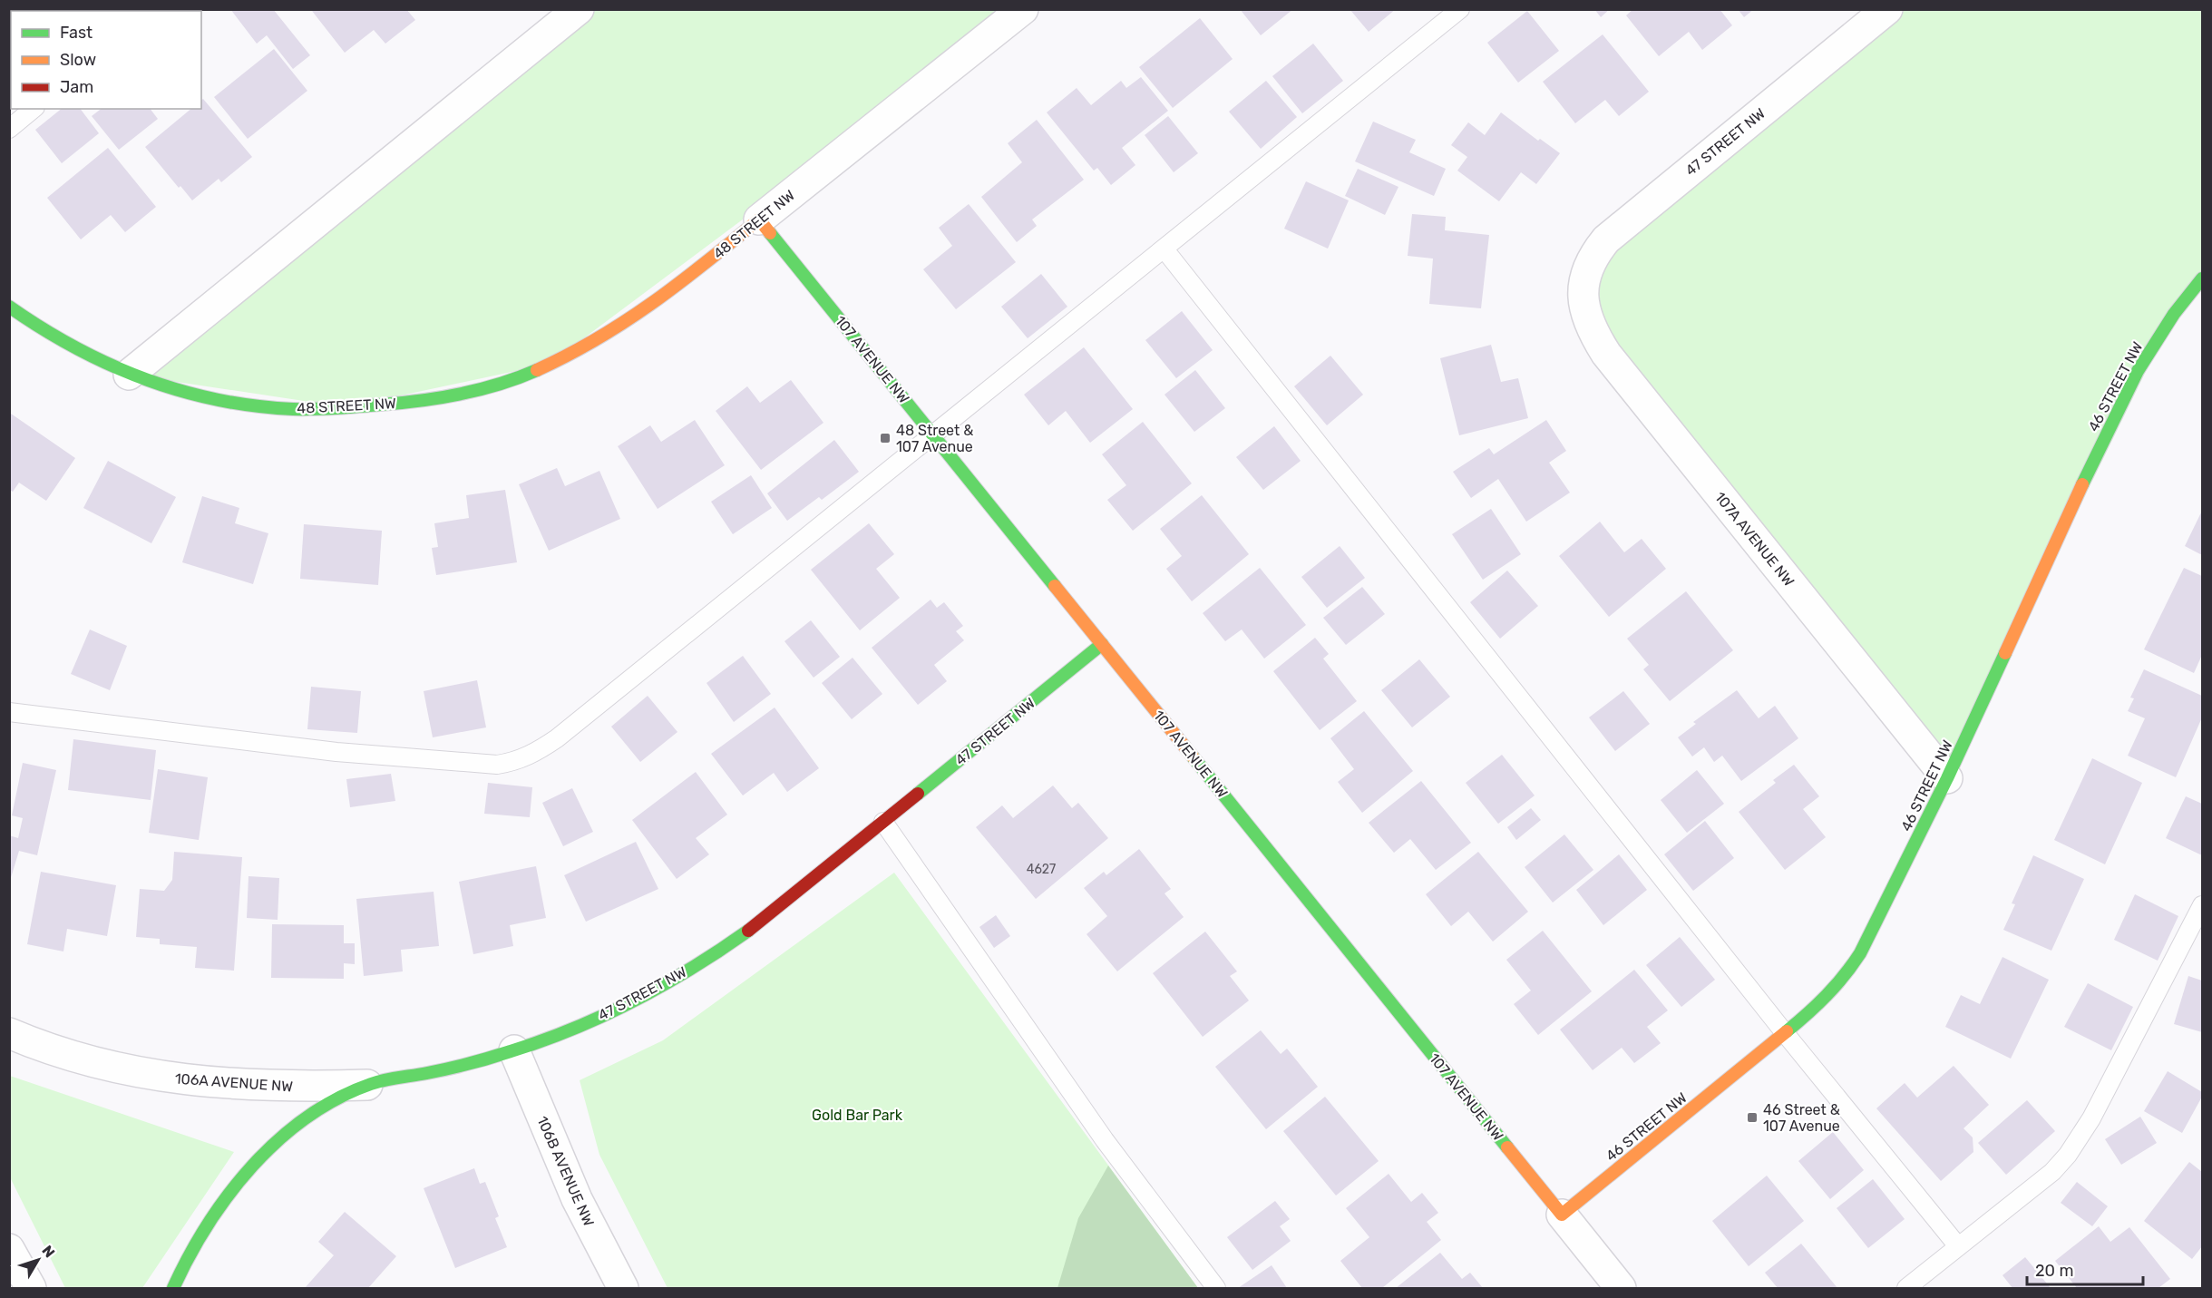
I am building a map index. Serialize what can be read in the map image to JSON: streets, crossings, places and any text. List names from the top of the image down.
{
  "streets": {
    "street": [
      "47 STREET NW",
      "48 STREET NW",
      "107 AVENUE NW",
      "46 STREET NW",
      "107A AVENUE NW",
      "106A AVENUE NW",
      "106B AVENUE NW"
    ]
  },
  "crossings": [
    ["47 STREET NW", "107 AVENUE NW"],
    ["47 STREET NW", "107A AVENUE NW"],
    ["47 STREET NW", "106A AVENUE NW"],
    ["47 STREET NW", "106B AVENUE NW"],
    ["48 STREET NW", "107 AVENUE NW"],
    ["107 AVENUE NW", "46 STREET NW"],
    ["46 STREET NW", "107A AVENUE NW"]
  ],
  "parks": ["Gold Bar Park"],
  "places": {
    "transit": ["48 Street & 107 Avenue", "46 Street & 107 Avenue"]
  },
  "house_numbers": ["4627"],
  "legend": ["Fast", "Slow", "Jam"],
  "scale_bar": "20 m",
  "north": "top right"
}
